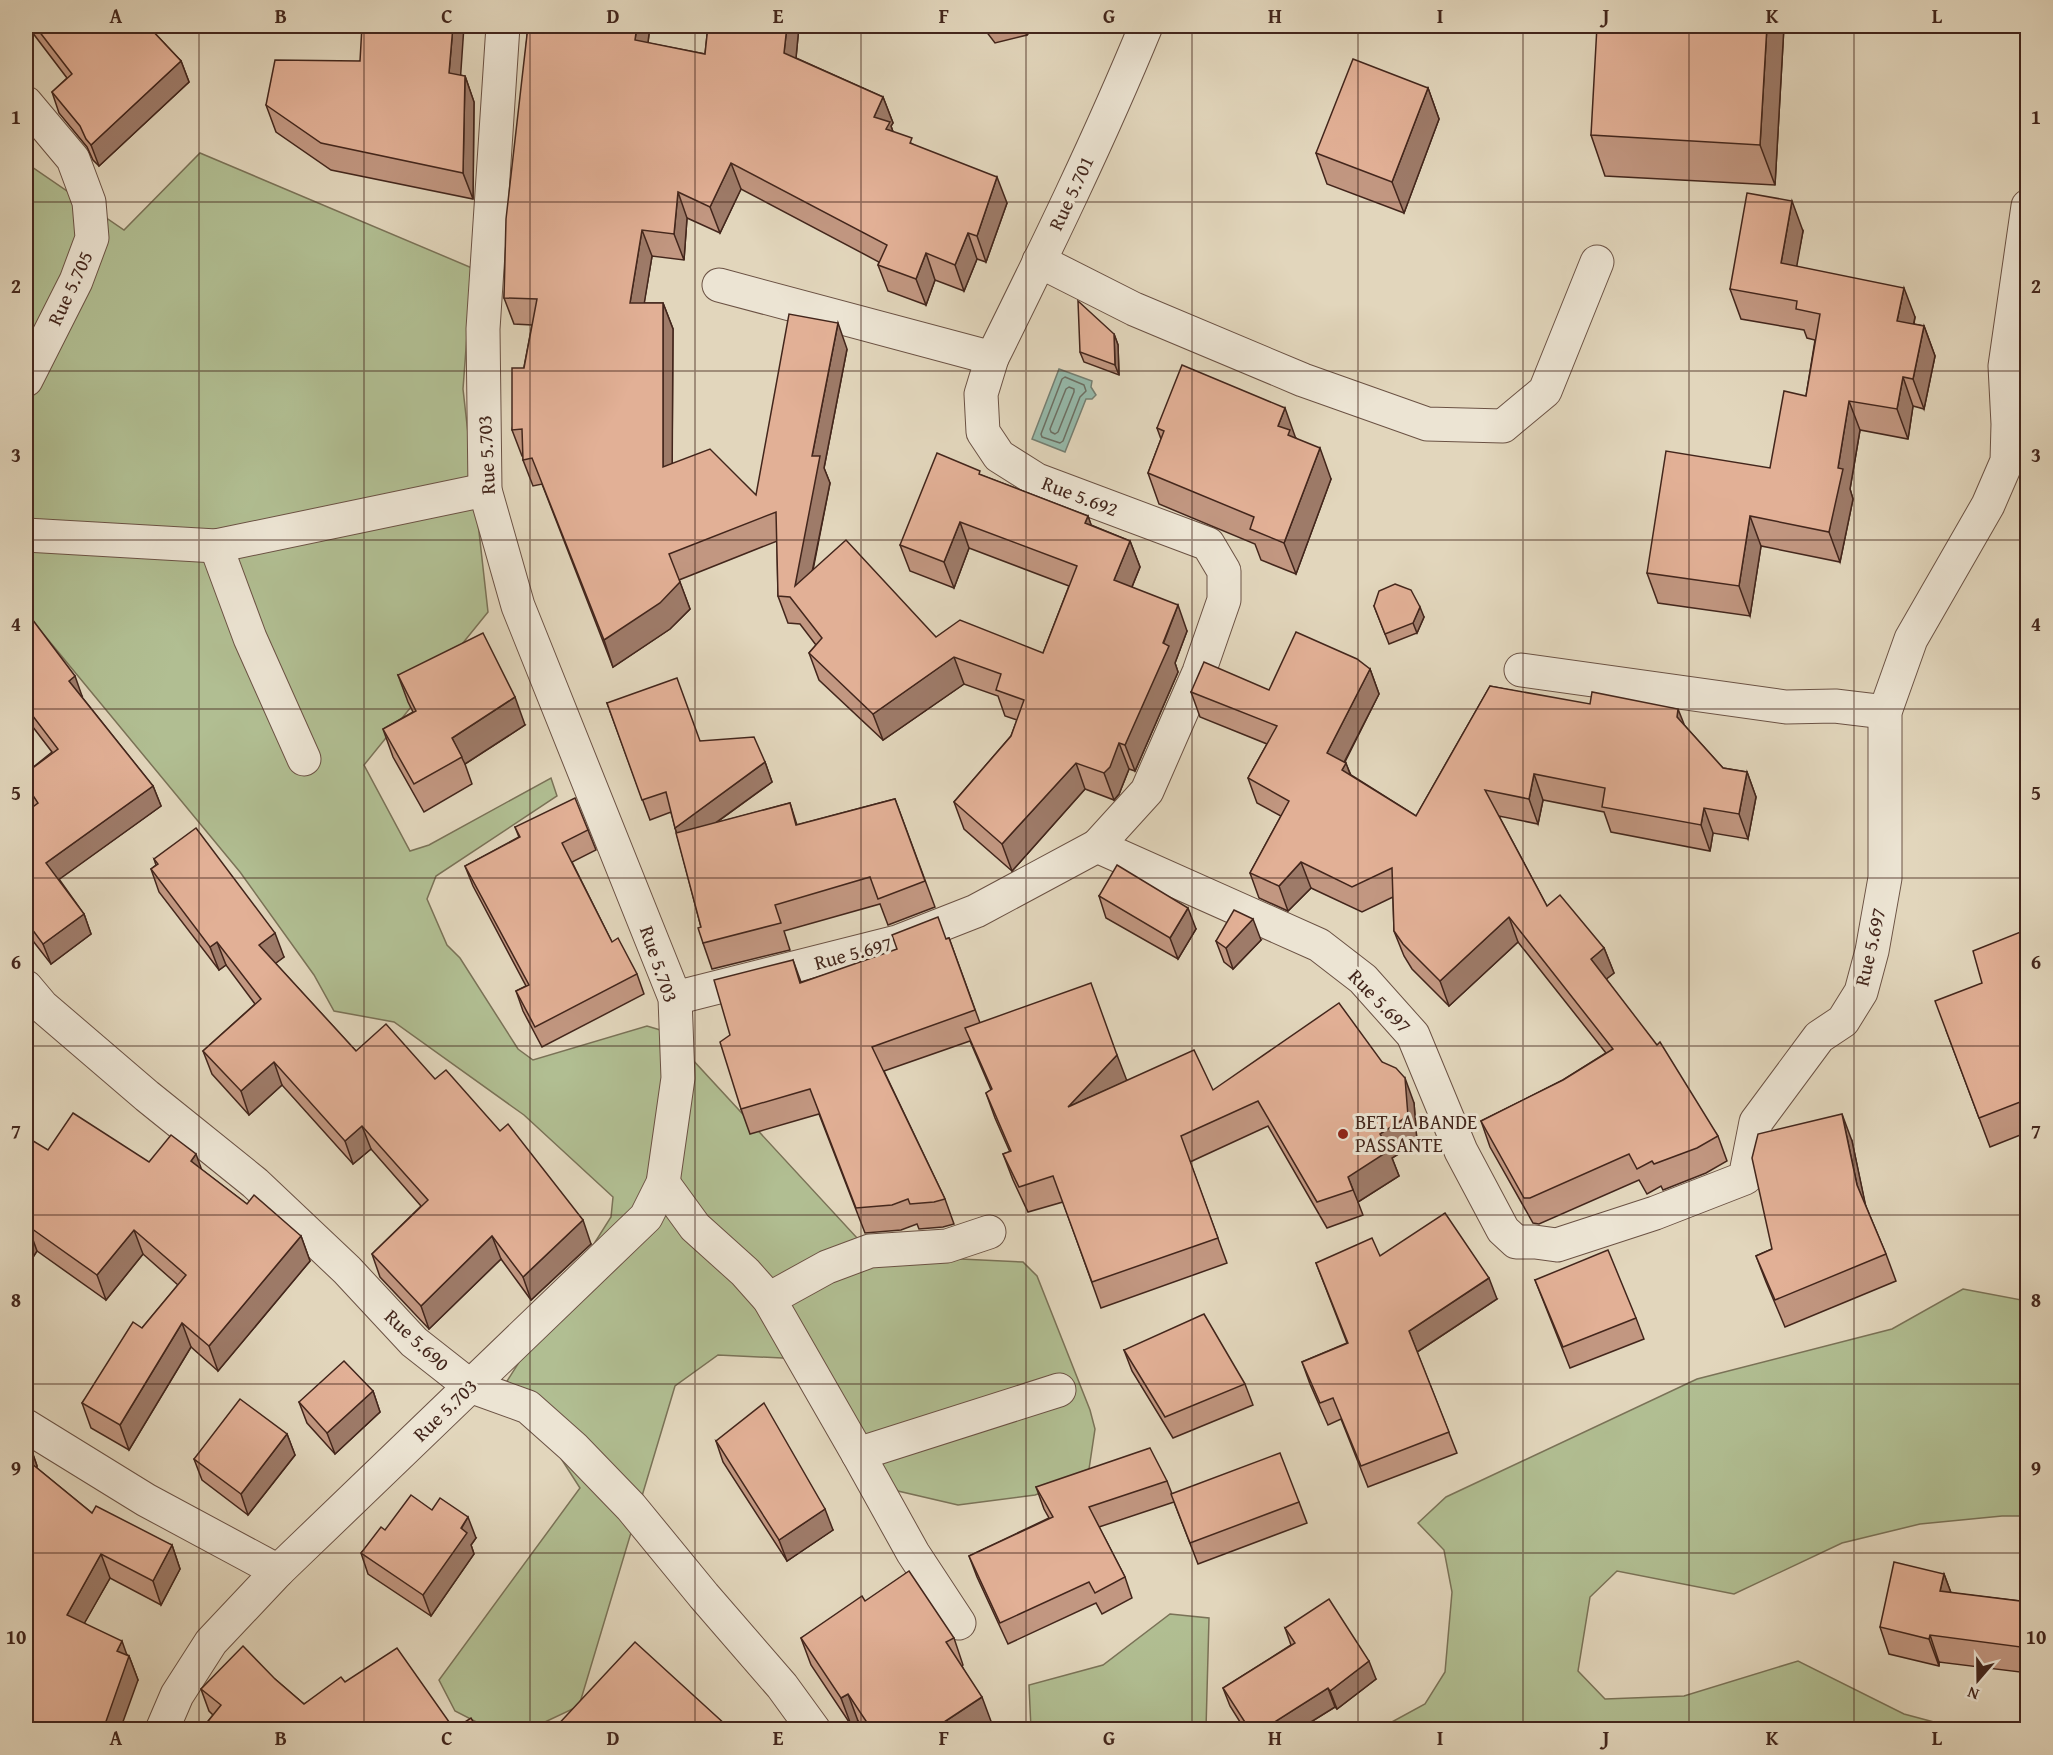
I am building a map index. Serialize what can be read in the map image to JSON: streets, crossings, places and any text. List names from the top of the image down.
{
  "streets": {
    "street": [
      "Rue 5.701",
      "Rue 5.705",
      "Rue 5.703",
      "Rue 5.692",
      "Rue 5.697",
      "Rue 5.690"
    ]
  },
  "crossings": [
    ["Rue 5.701", "Rue 5.692"],
    ["Rue 5.703", "Rue 5.697"],
    ["Rue 5.703", "Rue 5.690"],
    ["Rue 5.692", "Rue 5.697"]
  ],
  "places": ["BET LA BANDE PASSANTE"],
  "north": "bottom",
  "grid": {
    "columns": [
      "A",
      "B",
      "C",
      "D",
      "E",
      "F",
      "G",
      "H",
      "I",
      "J",
      "K",
      "L"
    ],
    "rows": [
      "1",
      "2",
      "3",
      "4",
      "5",
      "6",
      "7",
      "8",
      "9",
      "10"
    ]
  }
}
